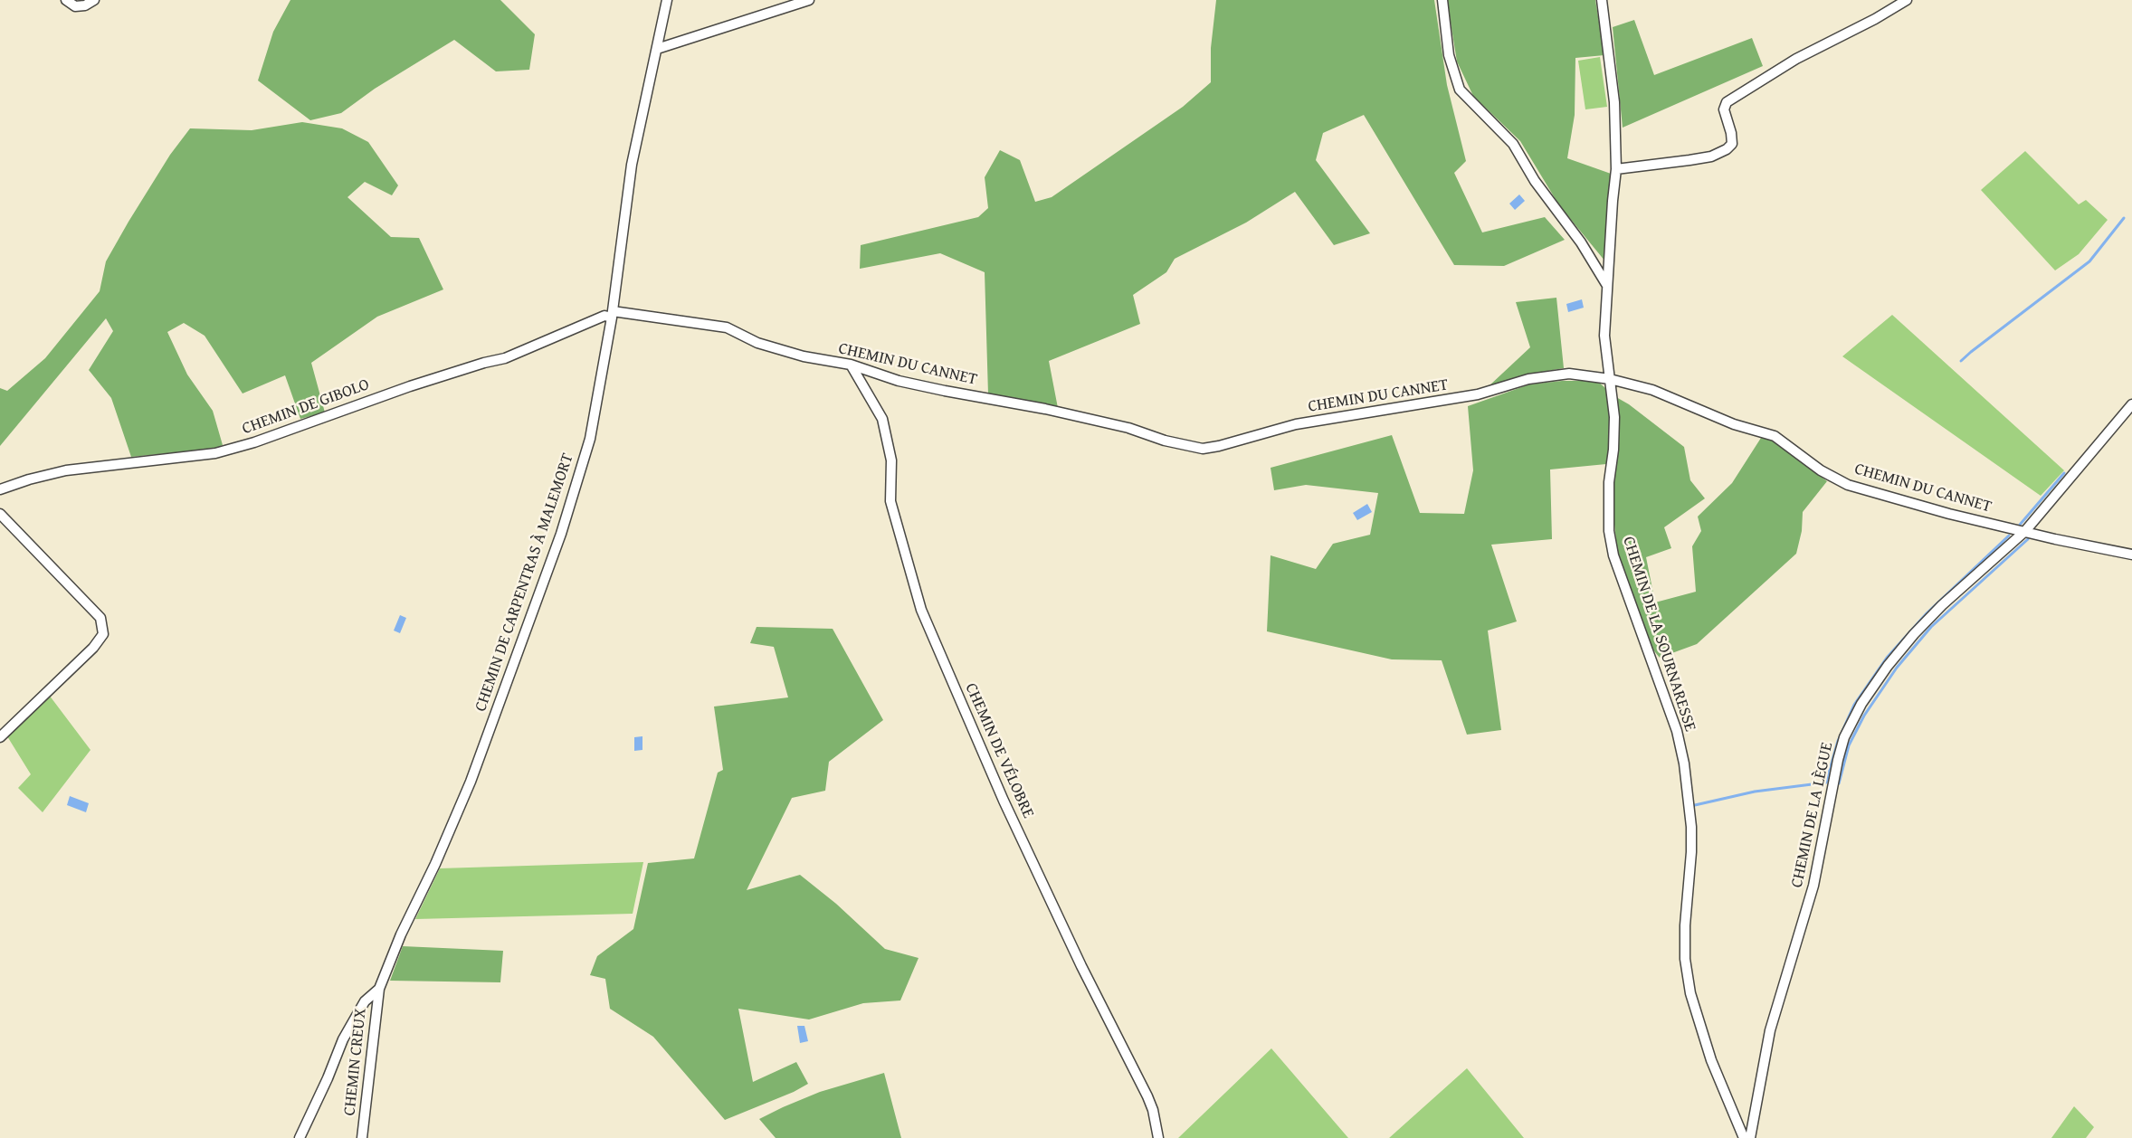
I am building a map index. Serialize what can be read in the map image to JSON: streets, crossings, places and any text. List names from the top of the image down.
{
  "streets": {
    "street": [
      "CHEMIN DU CANNET",
      "CHEMIN DE GIBOLO",
      "CHEMIN DE CARPENTRAS À MALEMORT",
      "CHEMIN DE LA SOURNARESSE",
      "CHEMIN DE VÉLOBRE",
      "CHEMIN DE LA LÈGUE",
      "CHEMIN CREUX"
    ]
  },
  "crossings": [
    ["CHEMIN DU CANNET", "CHEMIN DE GIBOLO"],
    ["CHEMIN DU CANNET", "CHEMIN DE CARPENTRAS À MALEMORT"],
    ["CHEMIN DU CANNET", "CHEMIN DE LA SOURNARESSE"],
    ["CHEMIN DU CANNET", "CHEMIN DE VÉLOBRE"],
    ["CHEMIN DU CANNET", "CHEMIN DE LA LÈGUE"],
    ["CHEMIN DE GIBOLO", "CHEMIN DE CARPENTRAS À MALEMORT"],
    ["CHEMIN DE CARPENTRAS À MALEMORT", "CHEMIN CREUX"]
  ]
}
